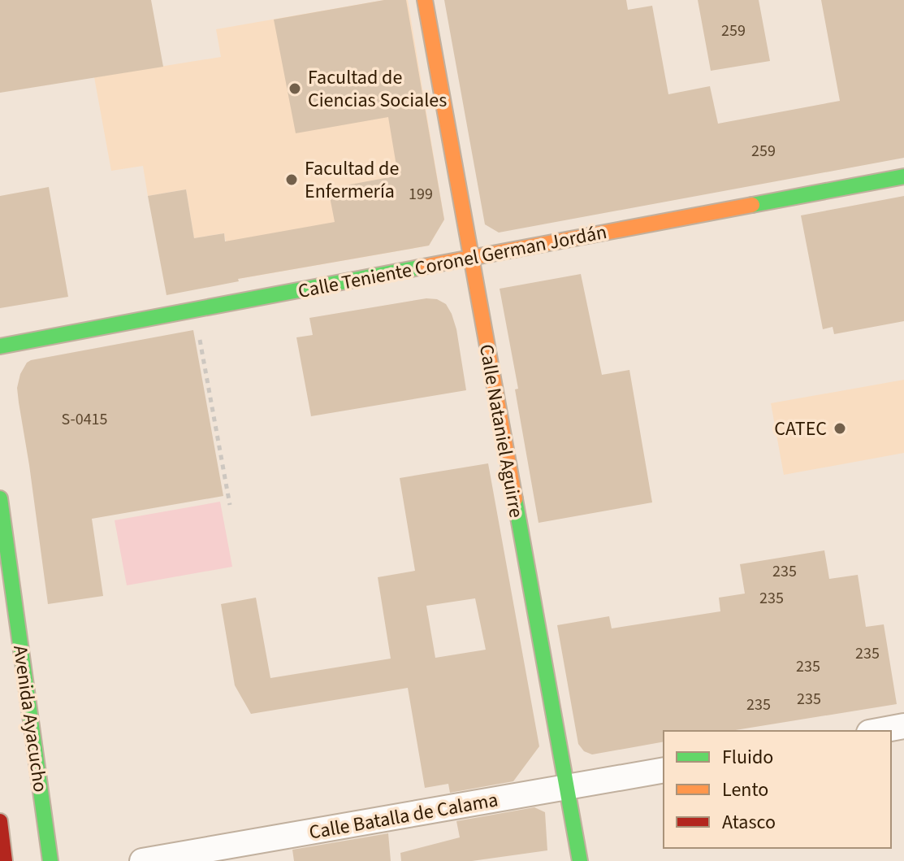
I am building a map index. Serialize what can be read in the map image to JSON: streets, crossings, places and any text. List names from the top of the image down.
{
  "streets": {
    "street": [
      "Calle Teniente Coronel German Jordán",
      "Calle Nataniel Aguirre",
      "Avenida Ayacucho",
      "Calle Batalla de Calama"
    ]
  },
  "crossings": [
    ["Calle Teniente Coronel German Jordán", "Calle Nataniel Aguirre"],
    ["Calle Nataniel Aguirre", "Calle Batalla de Calama"]
  ],
  "places": ["Facultad de Ciencias Sociales", "Facultad de Enfermería", "CATEC"],
  "house_numbers": [
    "259",
    "259",
    "199",
    "S-0415",
    "235",
    "235",
    "235",
    "235",
    "235",
    "235"
  ],
  "legend": ["Fluido", "Lento", "Atasco"]
}
